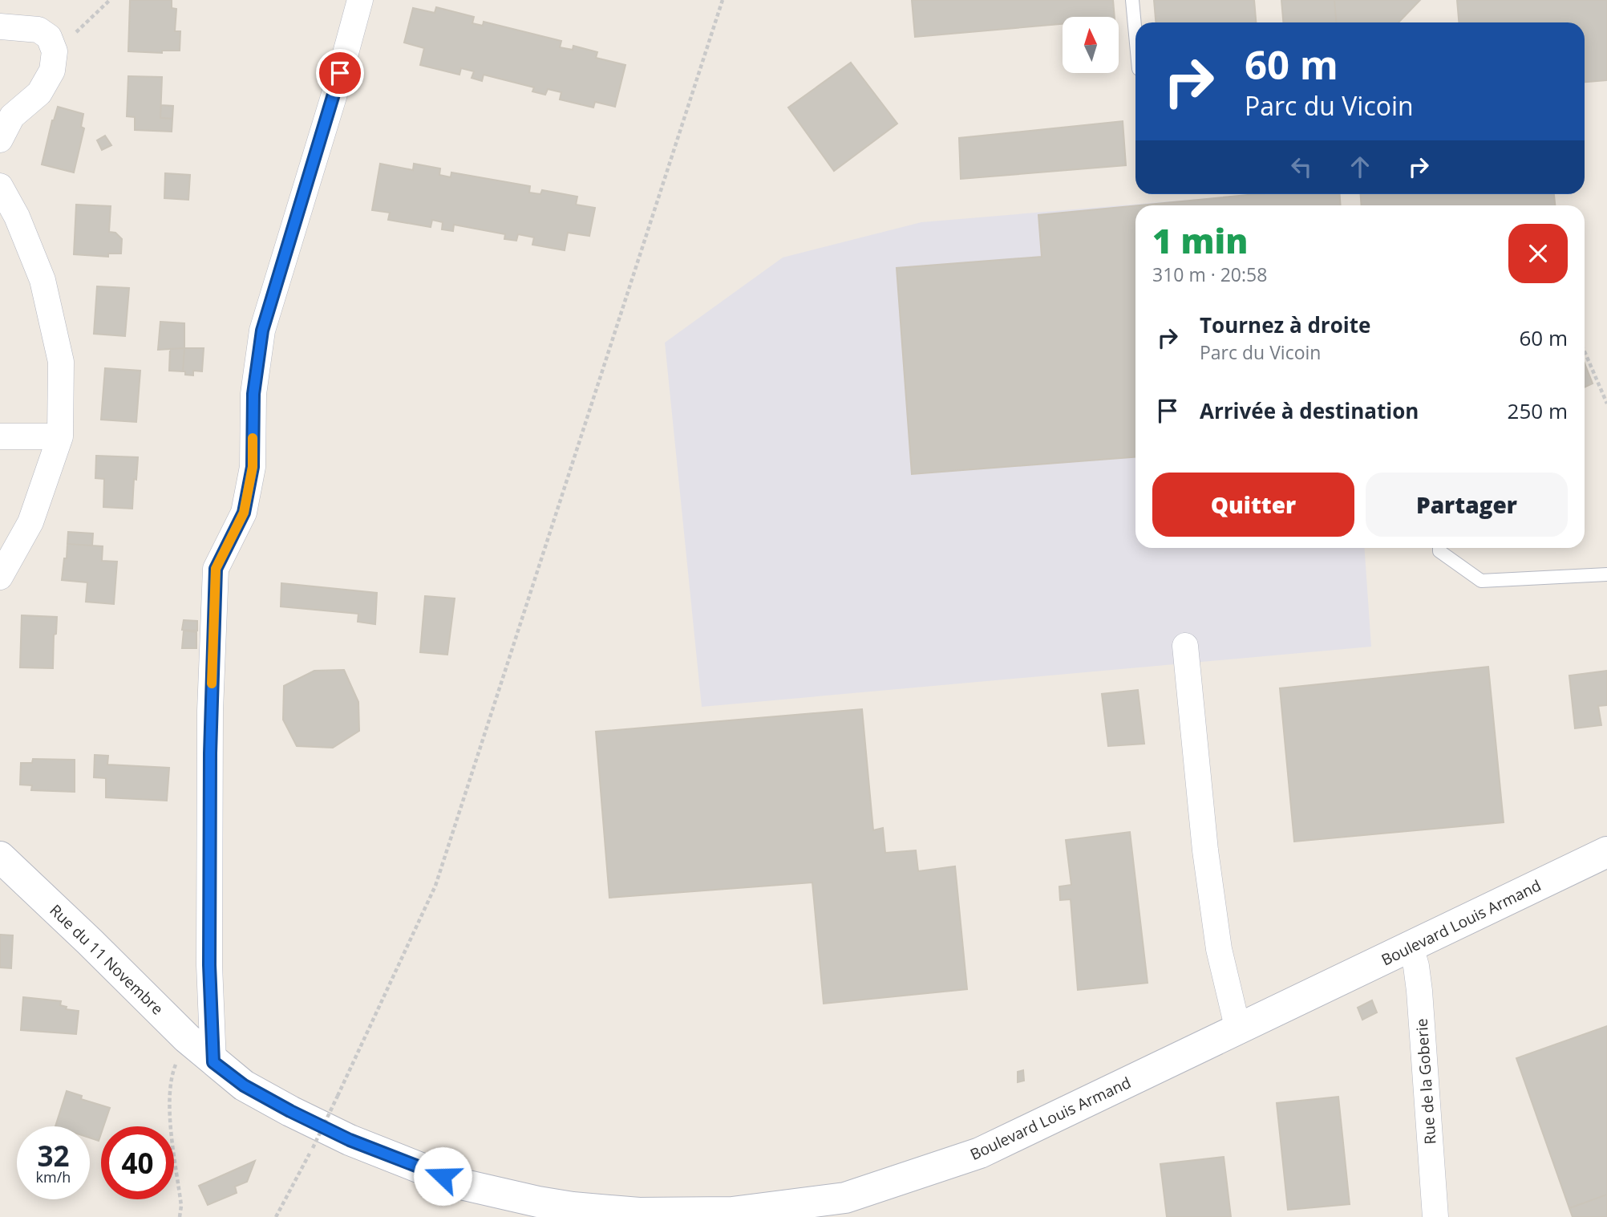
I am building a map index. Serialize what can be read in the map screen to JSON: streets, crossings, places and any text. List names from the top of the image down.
{
  "streets": {
    "street": ["Boulevard Louis Armand", "Rue du 11 Novembre", "Rue de la Goberie"]
  },
  "crossings": [
    ["Boulevard Louis Armand", "Rue du 11 Novembre"],
    ["Boulevard Louis Armand", "Rue de la Goberie"]
  ],
  "north": "top",
  "page": {
    "turn": ["60 m", "Parc du Vicoin"],
    "heading": ["1 min", "310 m · 20:58"],
    "list": [
      {
        "name": "Tournez à droite",
        "note": "Parc du Vicoin",
        "value": "60 m"
      },
      {
        "name": "Arrivée à destination",
        "value": "250 m"
      }
    ],
    "buttons": ["Quitter", "Partager"],
    "speed": "32 km/h",
    "limit": "40"
  }
}
